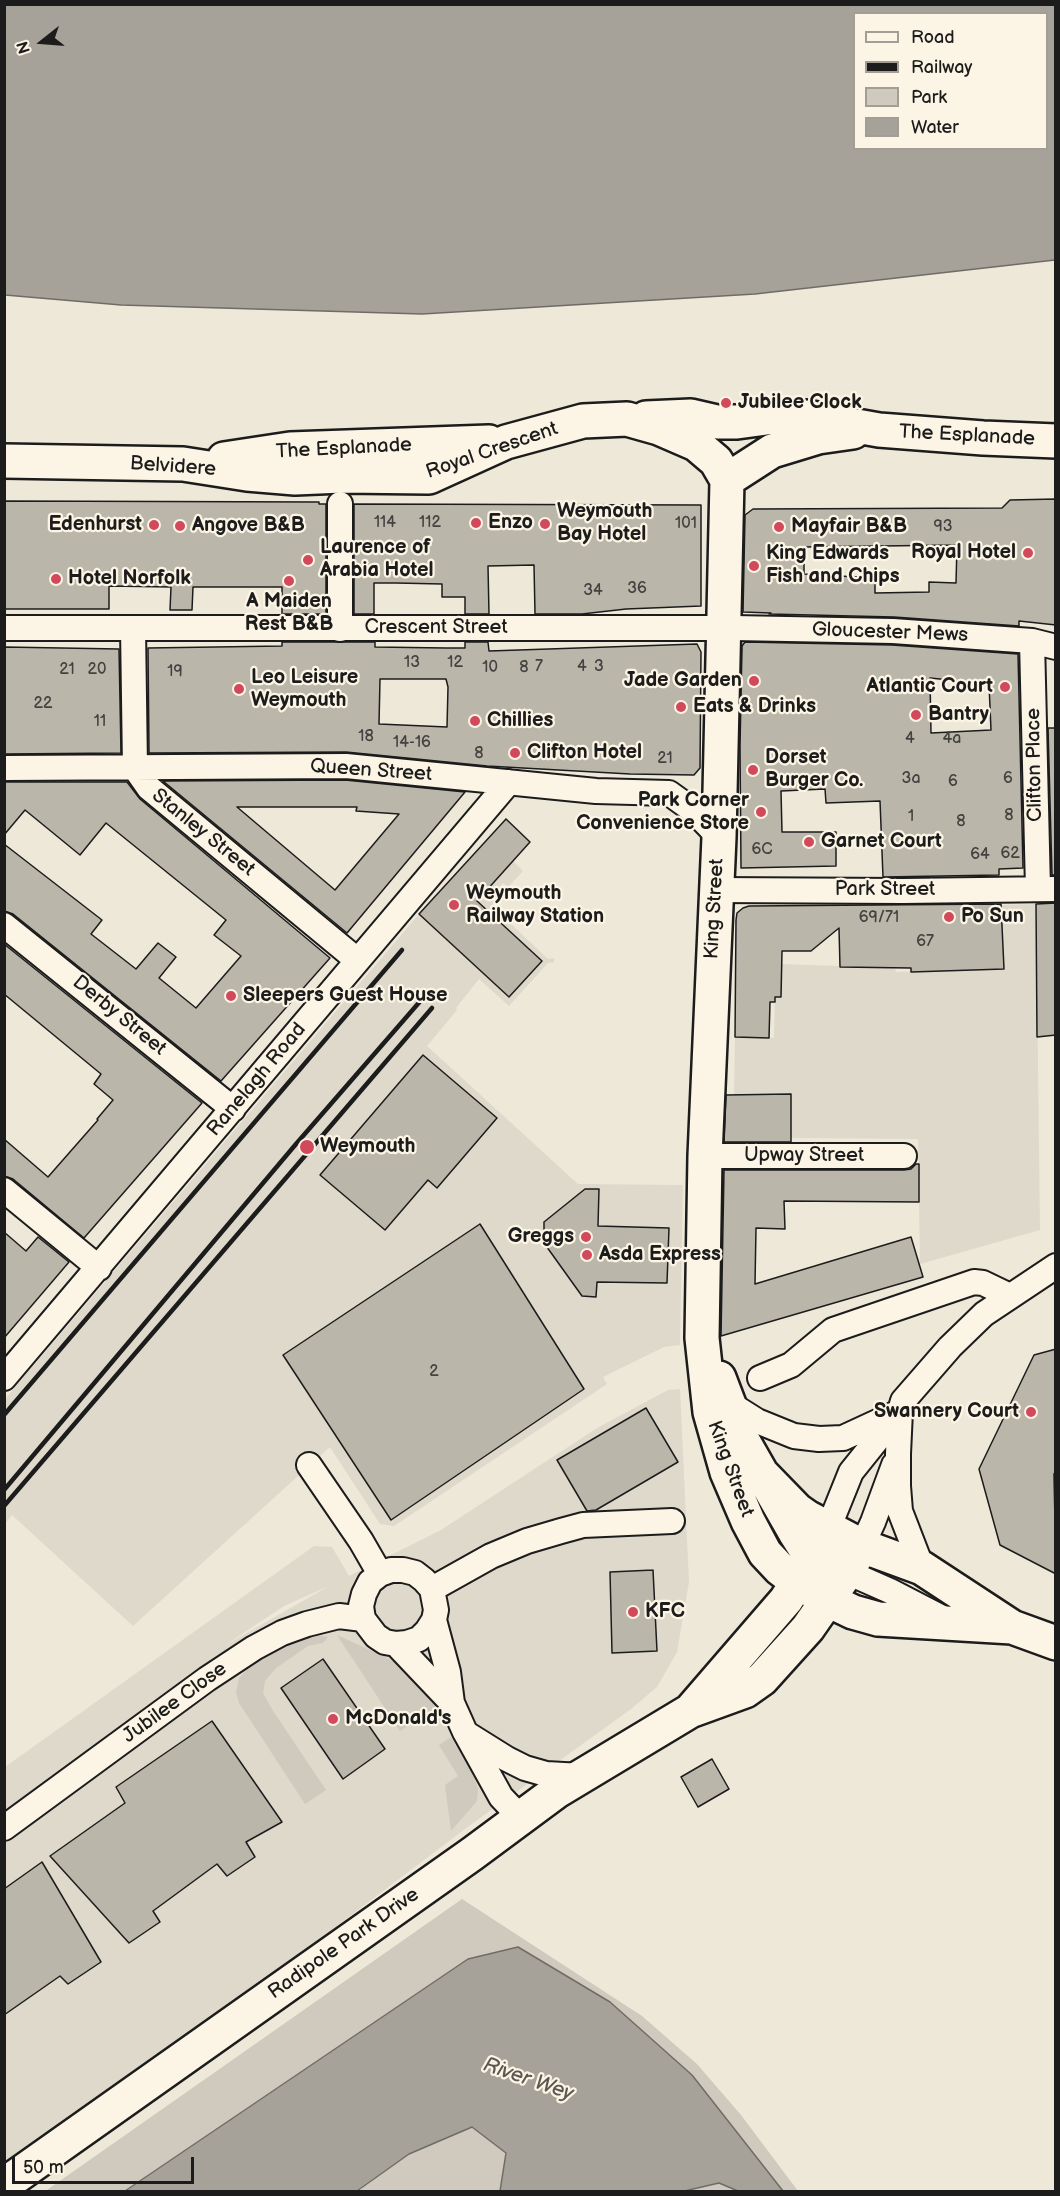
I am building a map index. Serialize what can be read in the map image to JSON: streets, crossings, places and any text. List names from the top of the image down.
{
  "streets": {
    "main road": [
      "The Esplanade",
      "Royal Crescent",
      "Belvidere",
      "King Street",
      "Radipole Park Drive"
    ],
    "street": [
      "Crescent Street",
      "Gloucester Mews",
      "Clifton Place",
      "Queen Street",
      "Stanley Street",
      "Park Street",
      "Derby Street",
      "Ranelagh Road",
      "Upway Street",
      "Jubilee Close"
    ]
  },
  "crossings": [
    ["The Esplanade", "Royal Crescent"],
    ["The Esplanade", "Belvidere"],
    ["The Esplanade", "King Street"],
    ["Royal Crescent", "Belvidere"],
    ["Royal Crescent", "King Street"],
    ["Crescent Street", "Gloucester Mews"],
    ["Crescent Street", "King Street"],
    ["Gloucester Mews", "Clifton Place"],
    ["Gloucester Mews", "King Street"],
    ["Clifton Place", "Park Street"],
    ["Queen Street", "Stanley Street"],
    ["Queen Street", "King Street"],
    ["Queen Street", "Ranelagh Road"],
    ["Stanley Street", "Ranelagh Road"],
    ["Park Street", "King Street"],
    ["King Street", "Upway Street"],
    ["Derby Street", "Ranelagh Road"]
  ],
  "water": ["River Wey"],
  "places": [
    "Jubilee Clock",
    "Enzo",
    "Weymouth Bay Hotel",
    "Edenhurst",
    "Angove B&B",
    "Mayfair B&B",
    "Royal Hotel",
    "Laurence of Arabia Hotel",
    "King Edwards Fish and Chips",
    "Hotel Norfolk",
    "A Maiden Rest B&B",
    "Jade Garden",
    "Atlantic Court",
    "Leo Leisure Weymouth",
    "Eats & Drinks",
    "Bantry",
    "Chillies",
    "Clifton Hotel",
    "Dorset Burger Co.",
    "Park Corner Convenience Store",
    "Garnet Court",
    "Weymouth Railway Station",
    "Po Sun",
    "Sleepers Guest House",
    "Weymouth",
    "Greggs",
    "Asda Express",
    "Swannery Court",
    "KFC",
    "McDonald's"
  ],
  "house_numbers": [
    "114",
    "112",
    "101",
    "93",
    "36",
    "34",
    "13",
    "12",
    "7",
    "4",
    "3",
    "10",
    "8",
    "21",
    "20",
    "19",
    "22",
    "11",
    "18",
    "4",
    "4a",
    "14-16",
    "8",
    "21",
    "3a",
    "6",
    "6",
    "8",
    "1",
    "8",
    "6C",
    "62",
    "64",
    "69/71",
    "67",
    "2"
  ],
  "legend": [
    "Road",
    "Railway",
    "Park",
    "Water"
  ],
  "scale_bar": "50 m",
  "north": "left"
}
